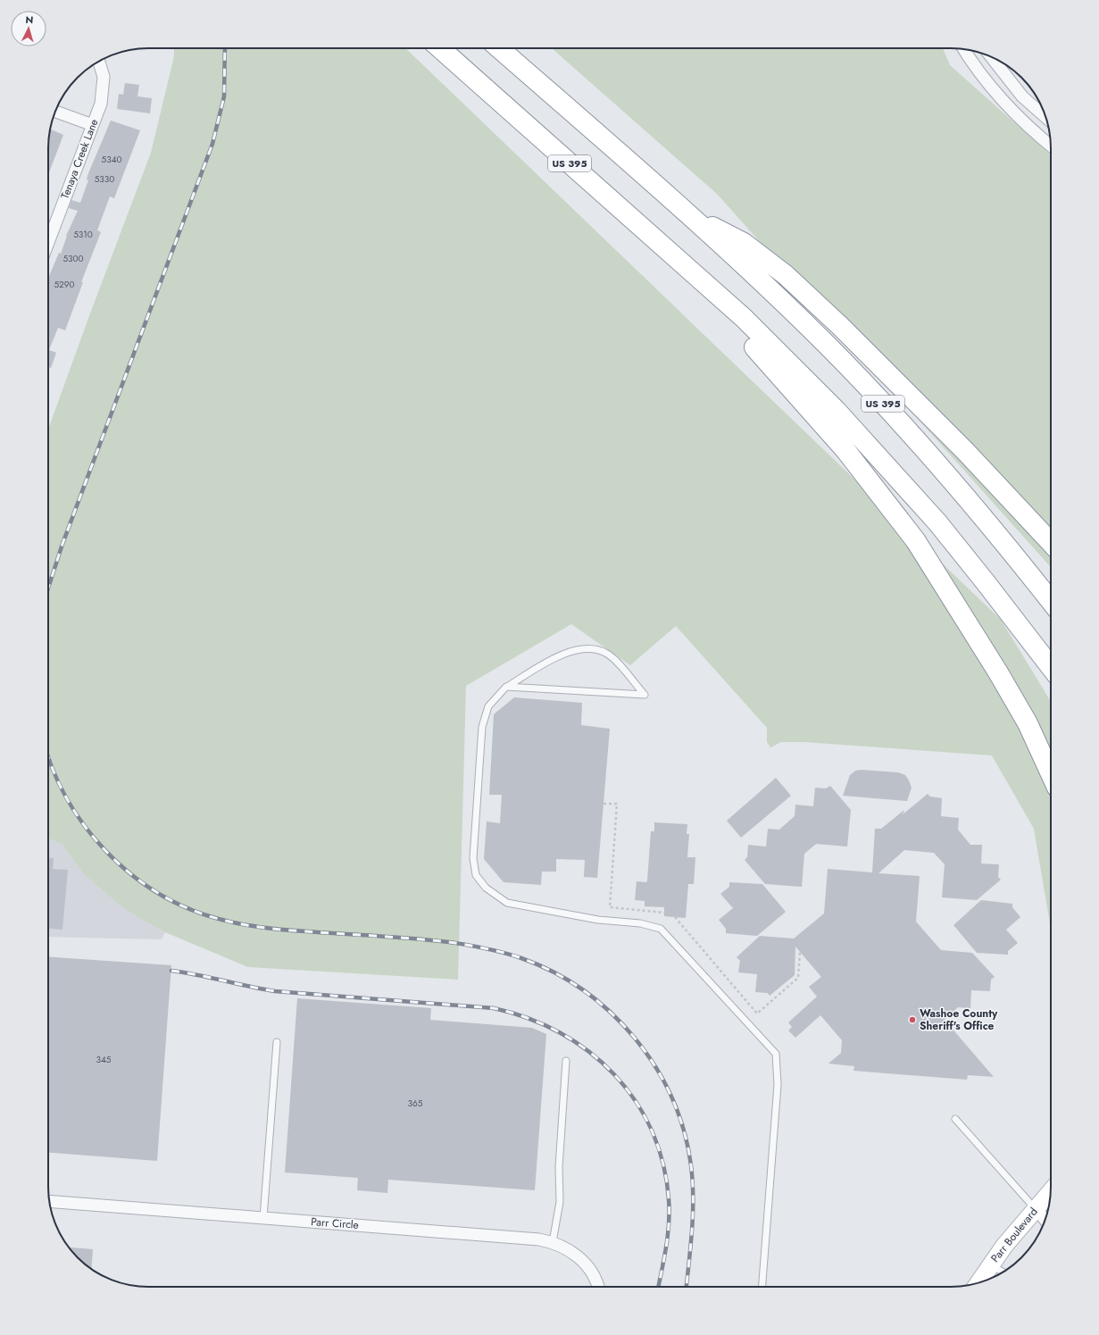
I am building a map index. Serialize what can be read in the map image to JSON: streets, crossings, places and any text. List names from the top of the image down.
{
  "streets": {
    "highway": ["US 395"],
    "main road": ["Parr Boulevard"],
    "street": ["Tenaya Creek Lane", "Parr Circle"]
  },
  "places": ["Washoe County Sheriff's Office"],
  "house_numbers": [
    "5340",
    "5330",
    "5310",
    "5300",
    "5290",
    "345",
    "365"
  ],
  "north": "top"
}
